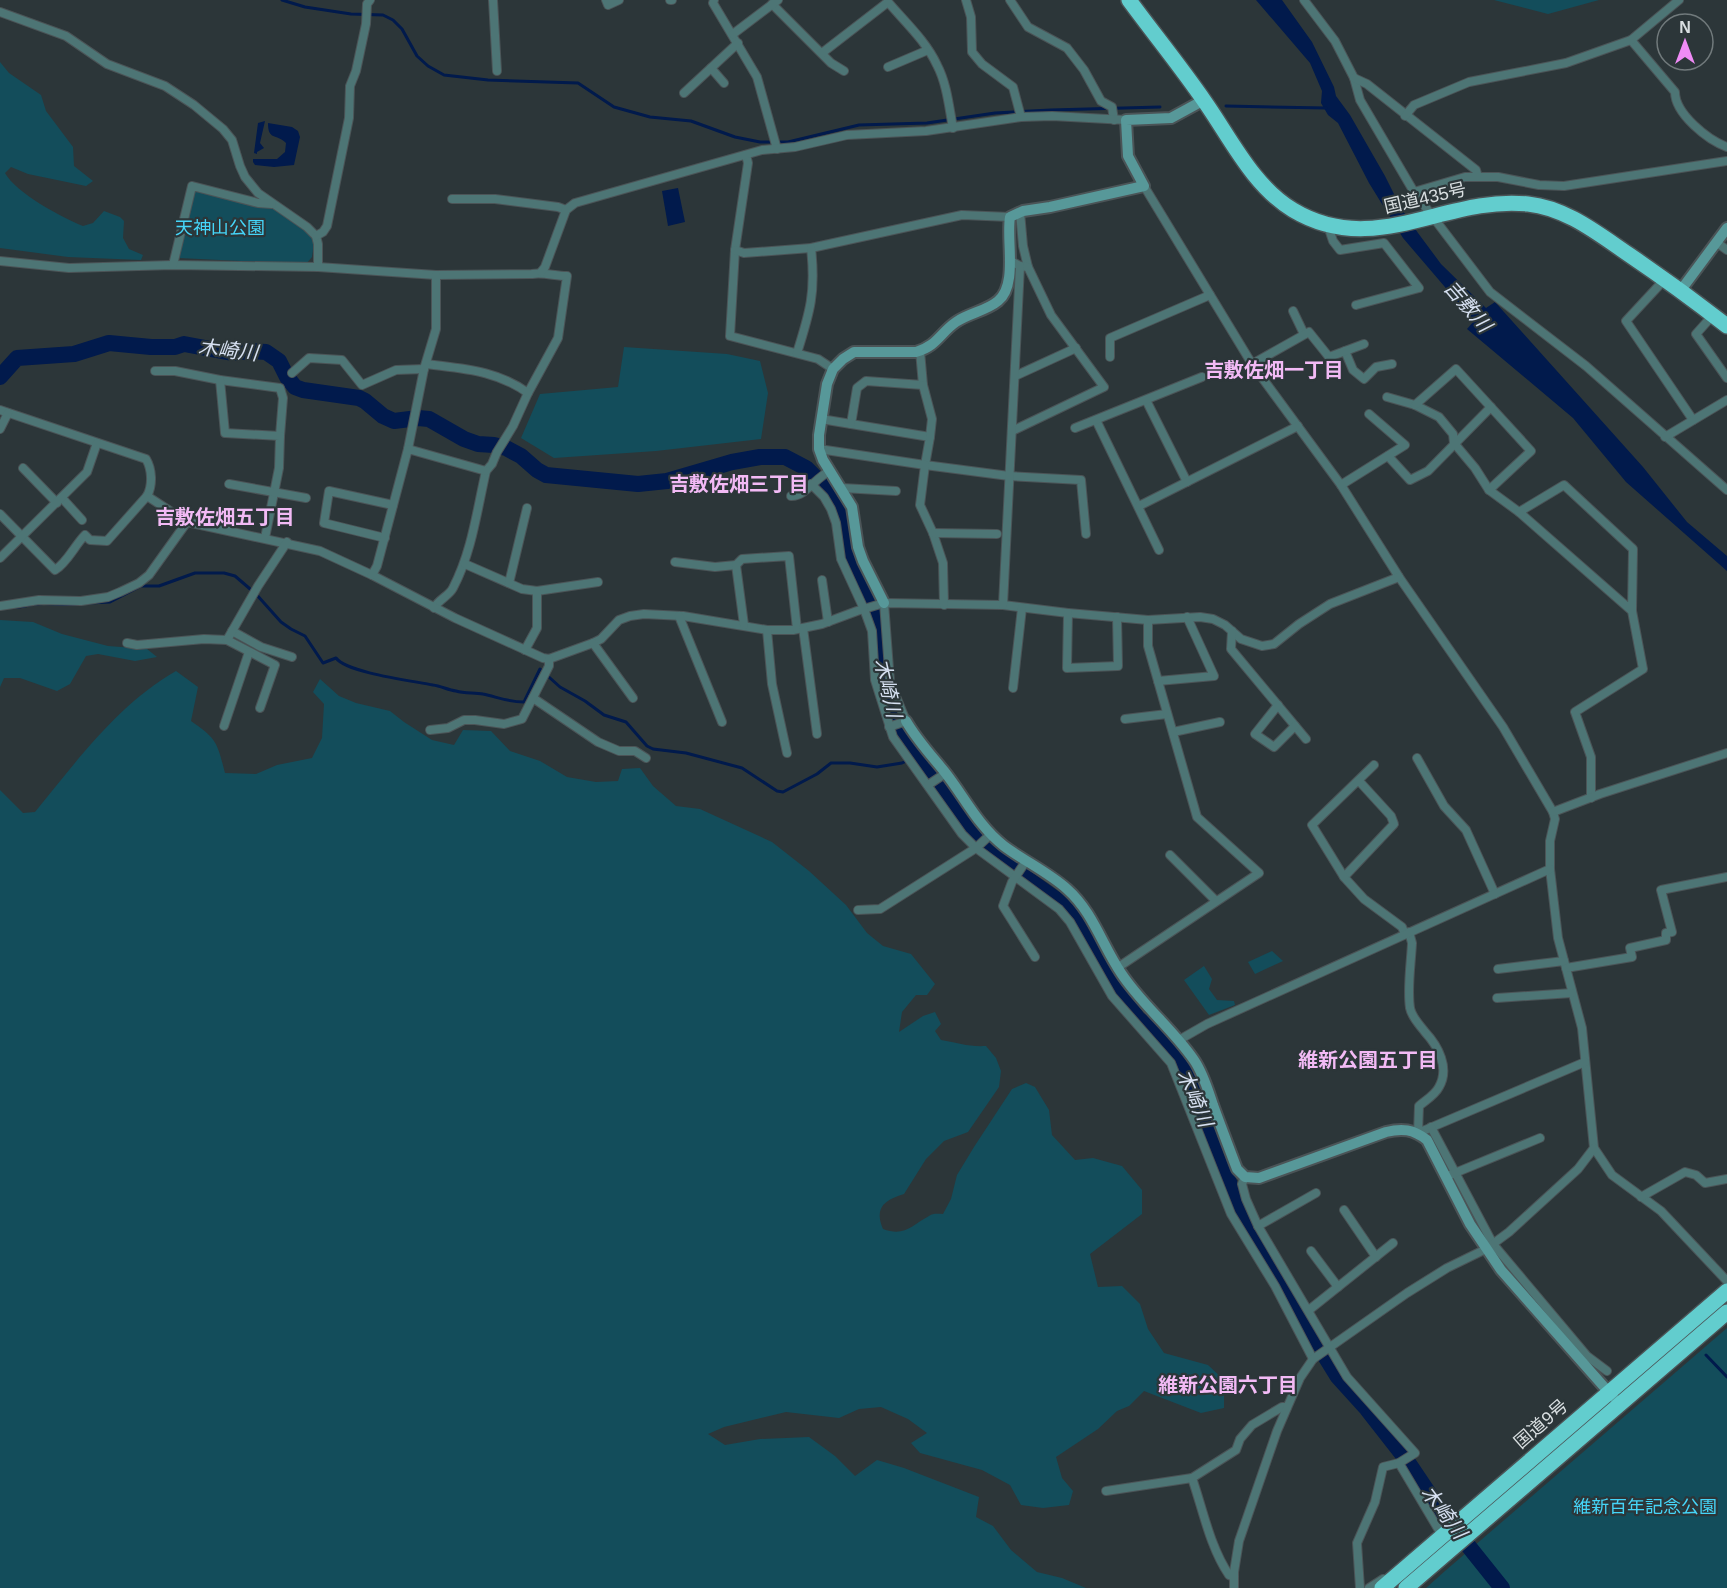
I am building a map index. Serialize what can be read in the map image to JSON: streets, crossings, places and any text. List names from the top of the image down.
{
  "streets": {
    "highway": ["国道435号", "国道9号"]
  },
  "districts": [
    "吉敷佐畑一丁目",
    "吉敷佐畑三丁目",
    "吉敷佐畑五丁目",
    "維新公園五丁目",
    "維新公園六丁目"
  ],
  "water": ["吉敷川", "木崎川"],
  "parks": ["天神山公園", "維新百年記念公園"],
  "north": "top"
}
